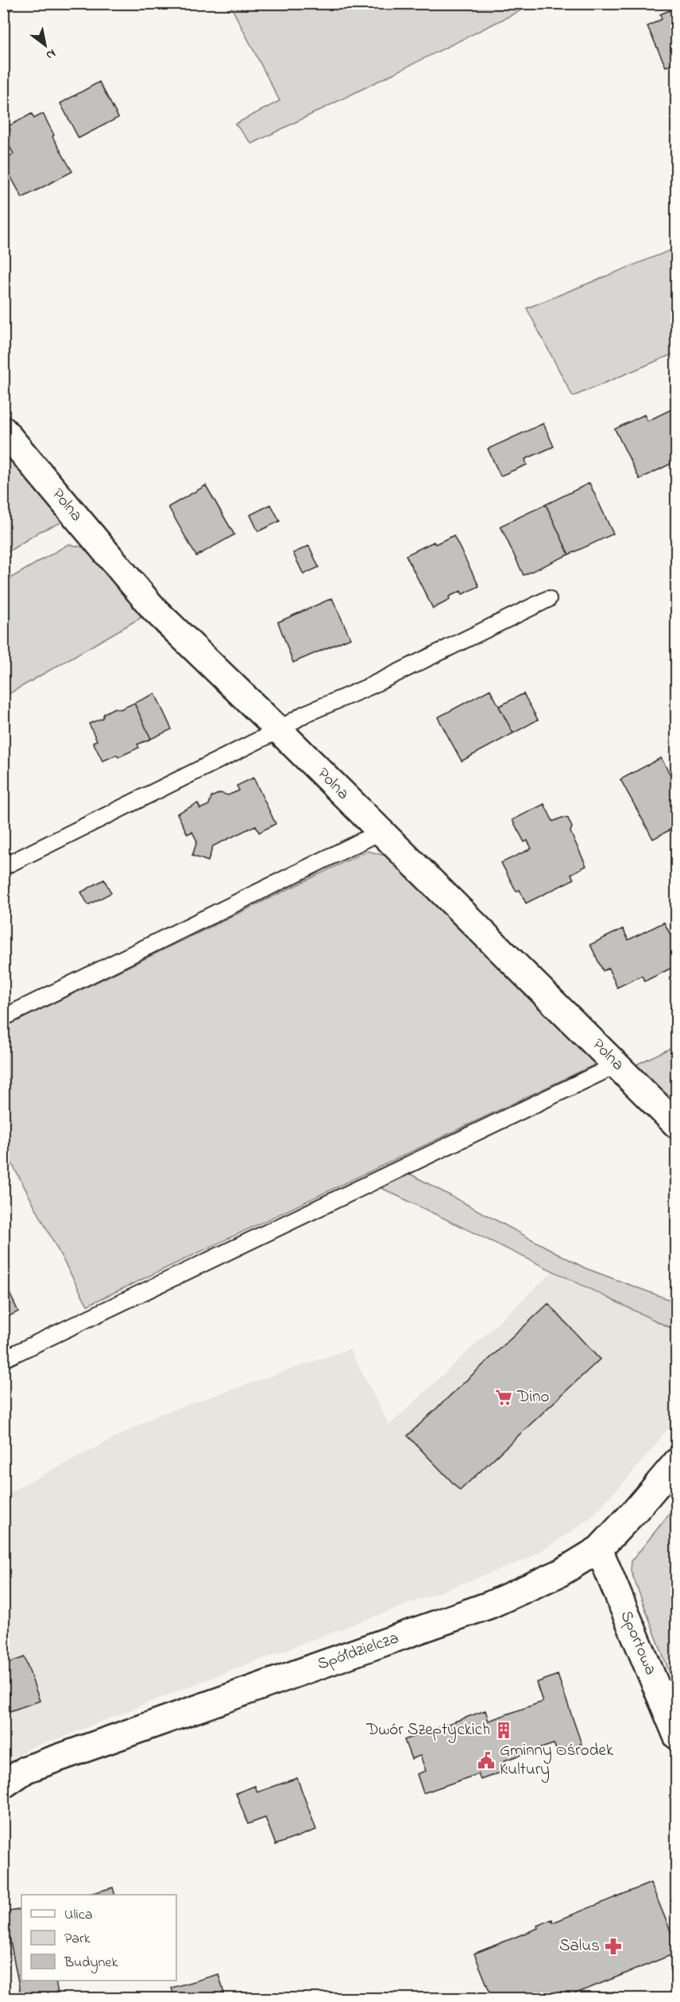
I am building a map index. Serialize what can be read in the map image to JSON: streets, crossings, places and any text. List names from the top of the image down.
{
  "streets": {
    "street": ["Polna", "Sportowa", "Spółdzielcza"]
  },
  "crossings": [
    ["Sportowa", "Spółdzielcza"]
  ],
  "places": {
    "supermarket": ["Dino"],
    "building": ["Dwór Szeptyckich"],
    "public building": ["Gminny Ośrodek Kultury"],
    "pharmacy": ["Salus"]
  },
  "legend": ["Ulica", "Park", "Budynek"],
  "north": "bottom right"
}
